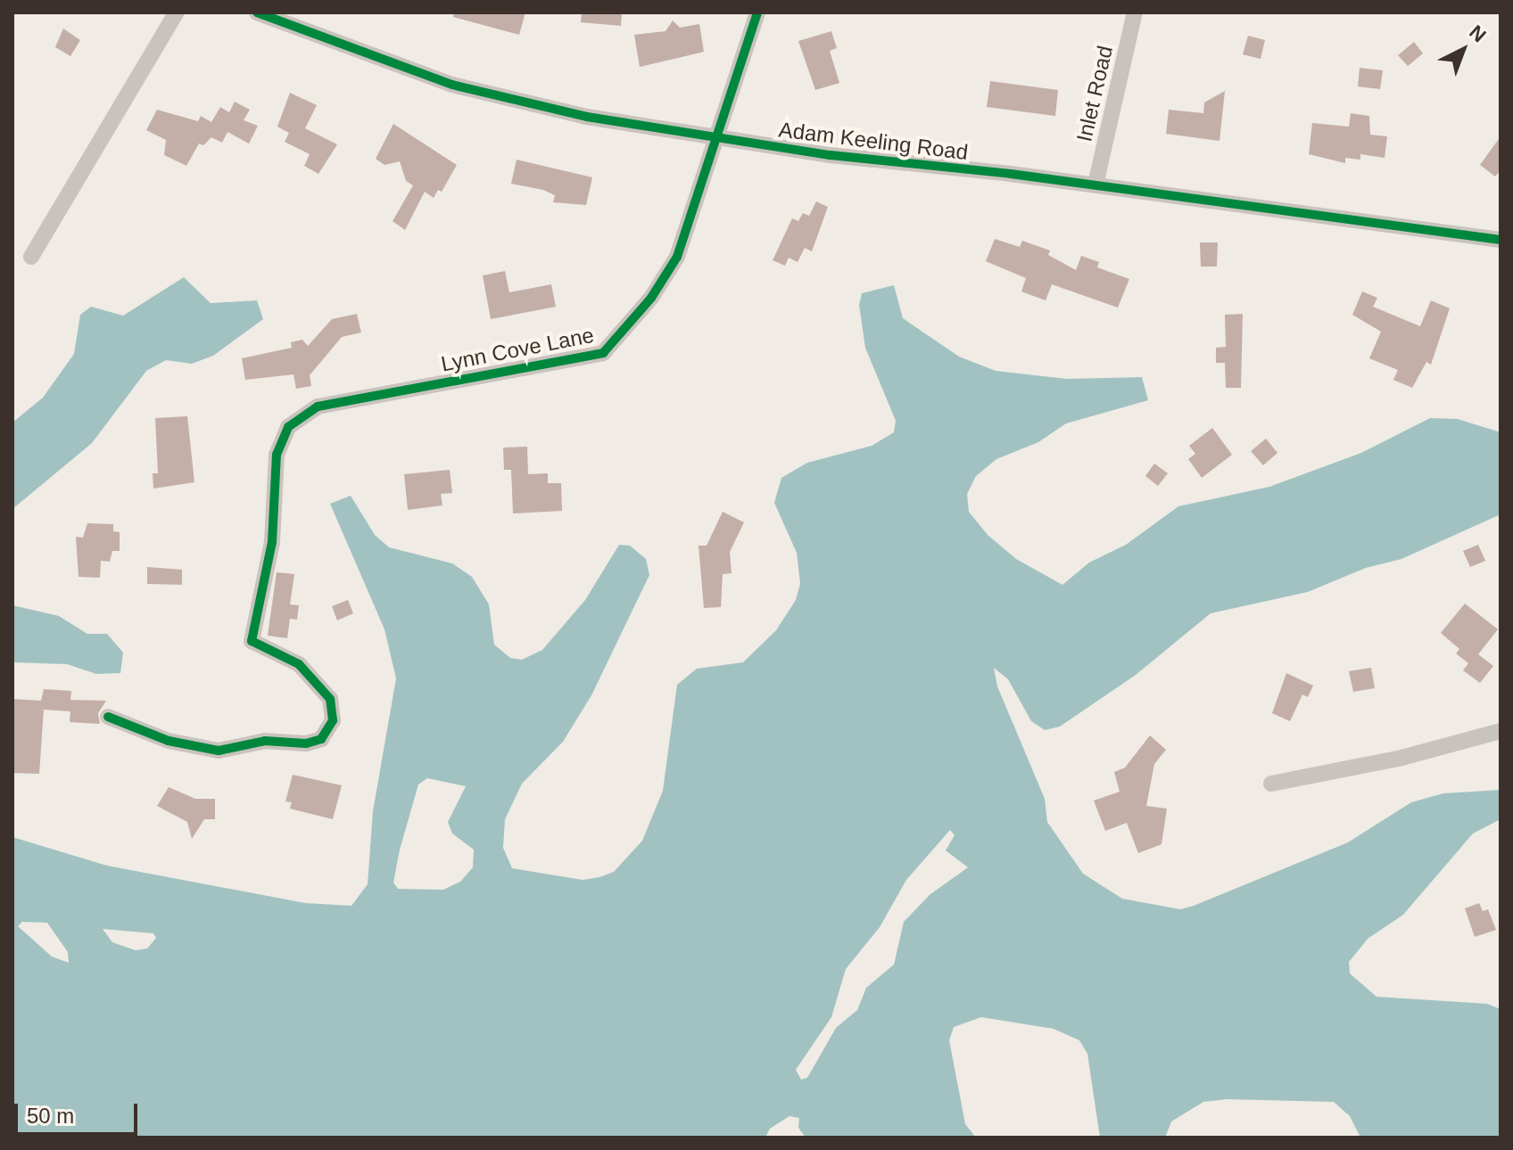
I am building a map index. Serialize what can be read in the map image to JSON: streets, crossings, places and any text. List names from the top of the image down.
{
  "streets": {
    "street": ["Inlet Road", "Adam Keeling Road", "Lynn Cove Lane"]
  },
  "crossings": [
    ["Inlet Road", "Adam Keeling Road"],
    ["Adam Keeling Road", "Lynn Cove Lane"]
  ],
  "scale_bar": "50 m",
  "north": "top right"
}
